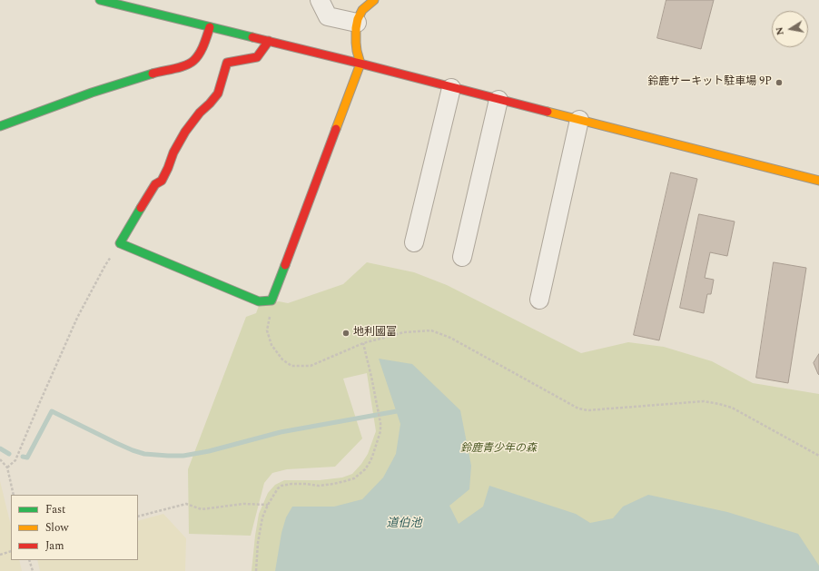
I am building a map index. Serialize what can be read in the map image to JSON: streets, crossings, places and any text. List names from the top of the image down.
{
  "water": ["道伯池"],
  "parks": ["鈴鹿青少年の森"],
  "places": ["鈴鹿サーキット駐車場 9P", "地利國富"],
  "legend": ["Fast", "Slow", "Jam"],
  "north": "left"
}
